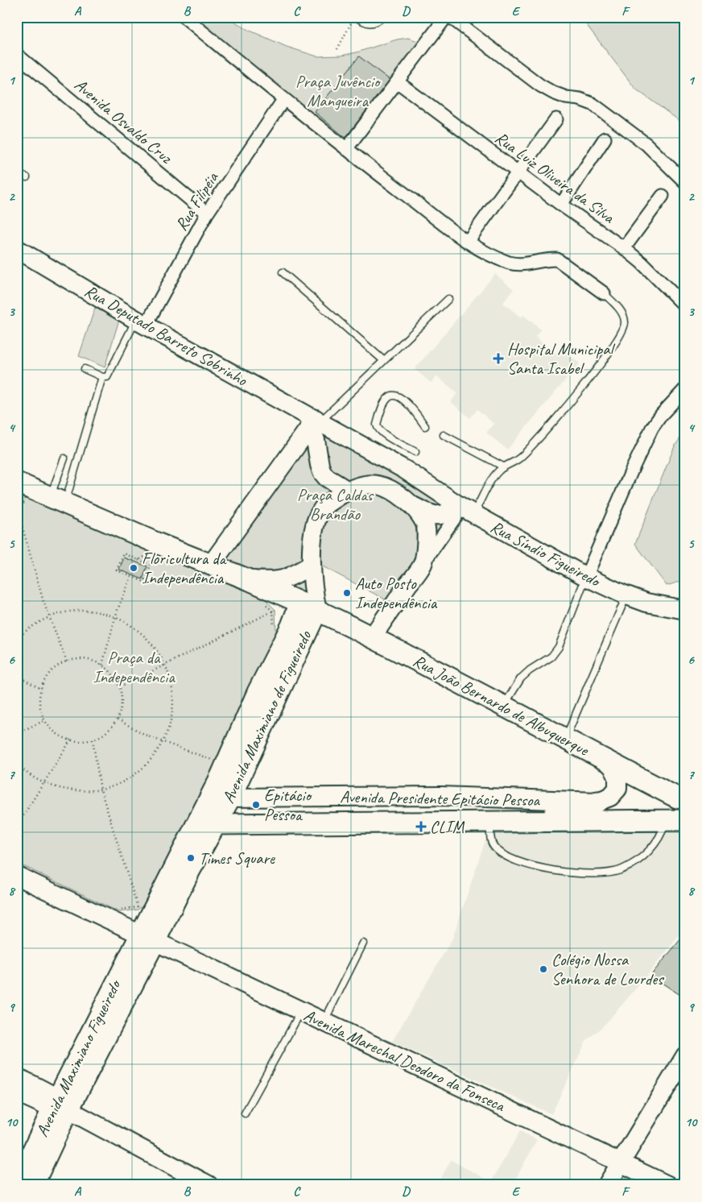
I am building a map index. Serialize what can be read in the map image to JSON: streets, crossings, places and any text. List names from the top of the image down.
{
  "streets": {
    "main road": [
      "Rua João Bernardo de Albuquerque",
      "Avenida Maximiano de Figueiredo",
      "Avenida Presidente Epitácio Pessoa",
      "Avenida Maximiano Figueiredo"
    ],
    "street": [
      "Avenida Osvaldo Cruz",
      "Rua Luiz Oliveira da Silva",
      "Rua Filipéia",
      "Rua Deputado Barreto Sobrinho",
      "Rua Síndio Figueiredo",
      "Avenida Marechal Deodoro da Fonseca"
    ]
  },
  "crossings": [
    ["Avenida Osvaldo Cruz", "Rua Filipéia"],
    ["Rua Filipéia", "Rua Deputado Barreto Sobrinho"],
    ["Rua João Bernardo de Albuquerque", "Avenida Maximiano de Figueiredo"],
    ["Avenida Maximiano de Figueiredo", "Avenida Presidente Epitácio Pessoa"],
    ["Avenida Maximiano Figueiredo", "Avenida Marechal Deodoro da Fonseca"]
  ],
  "parks": ["Praça Juvêncio Mangueira", "Praça Caldas Brandão", "Praça da Independência"],
  "places": {
    "health": ["Hospital Municipal Santa Isabel", "CLIM"],
    "other": [
      "Floricultura da Independência",
      "Auto Posto Independência",
      "Epitácio Pessoa",
      "Times Square",
      "Colégio Nossa Senhora de Lourdes"
    ]
  },
  "grid": {
    "columns": [
      "A",
      "B",
      "C",
      "D",
      "E",
      "F"
    ],
    "rows": [
      "1",
      "2",
      "3",
      "4",
      "5",
      "6",
      "7",
      "8",
      "9",
      "10"
    ]
  }
}
